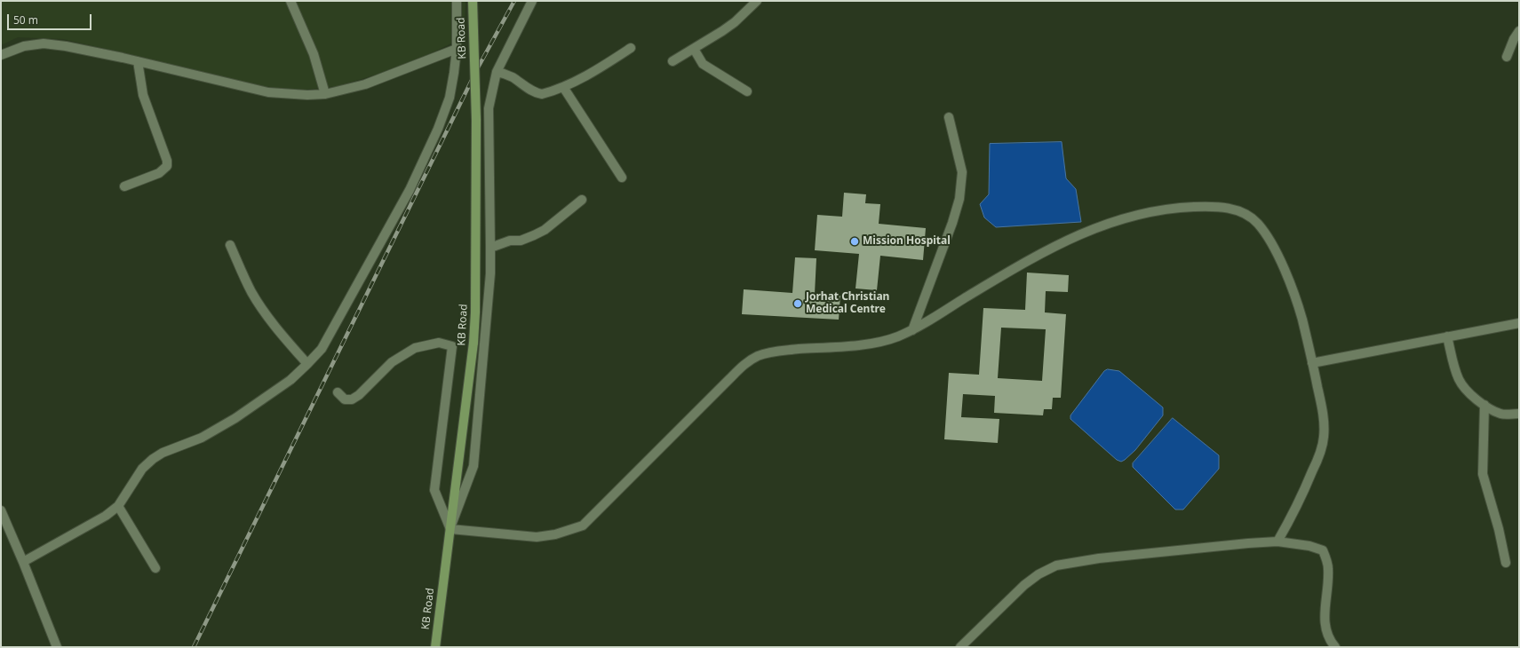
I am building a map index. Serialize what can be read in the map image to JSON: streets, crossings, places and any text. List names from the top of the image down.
{
  "streets": {
    "main road": ["KB Road"]
  },
  "places": ["Mission Hospital", "Jorhat Christian Medical Centre"],
  "scale_bar": "50 m"
}
